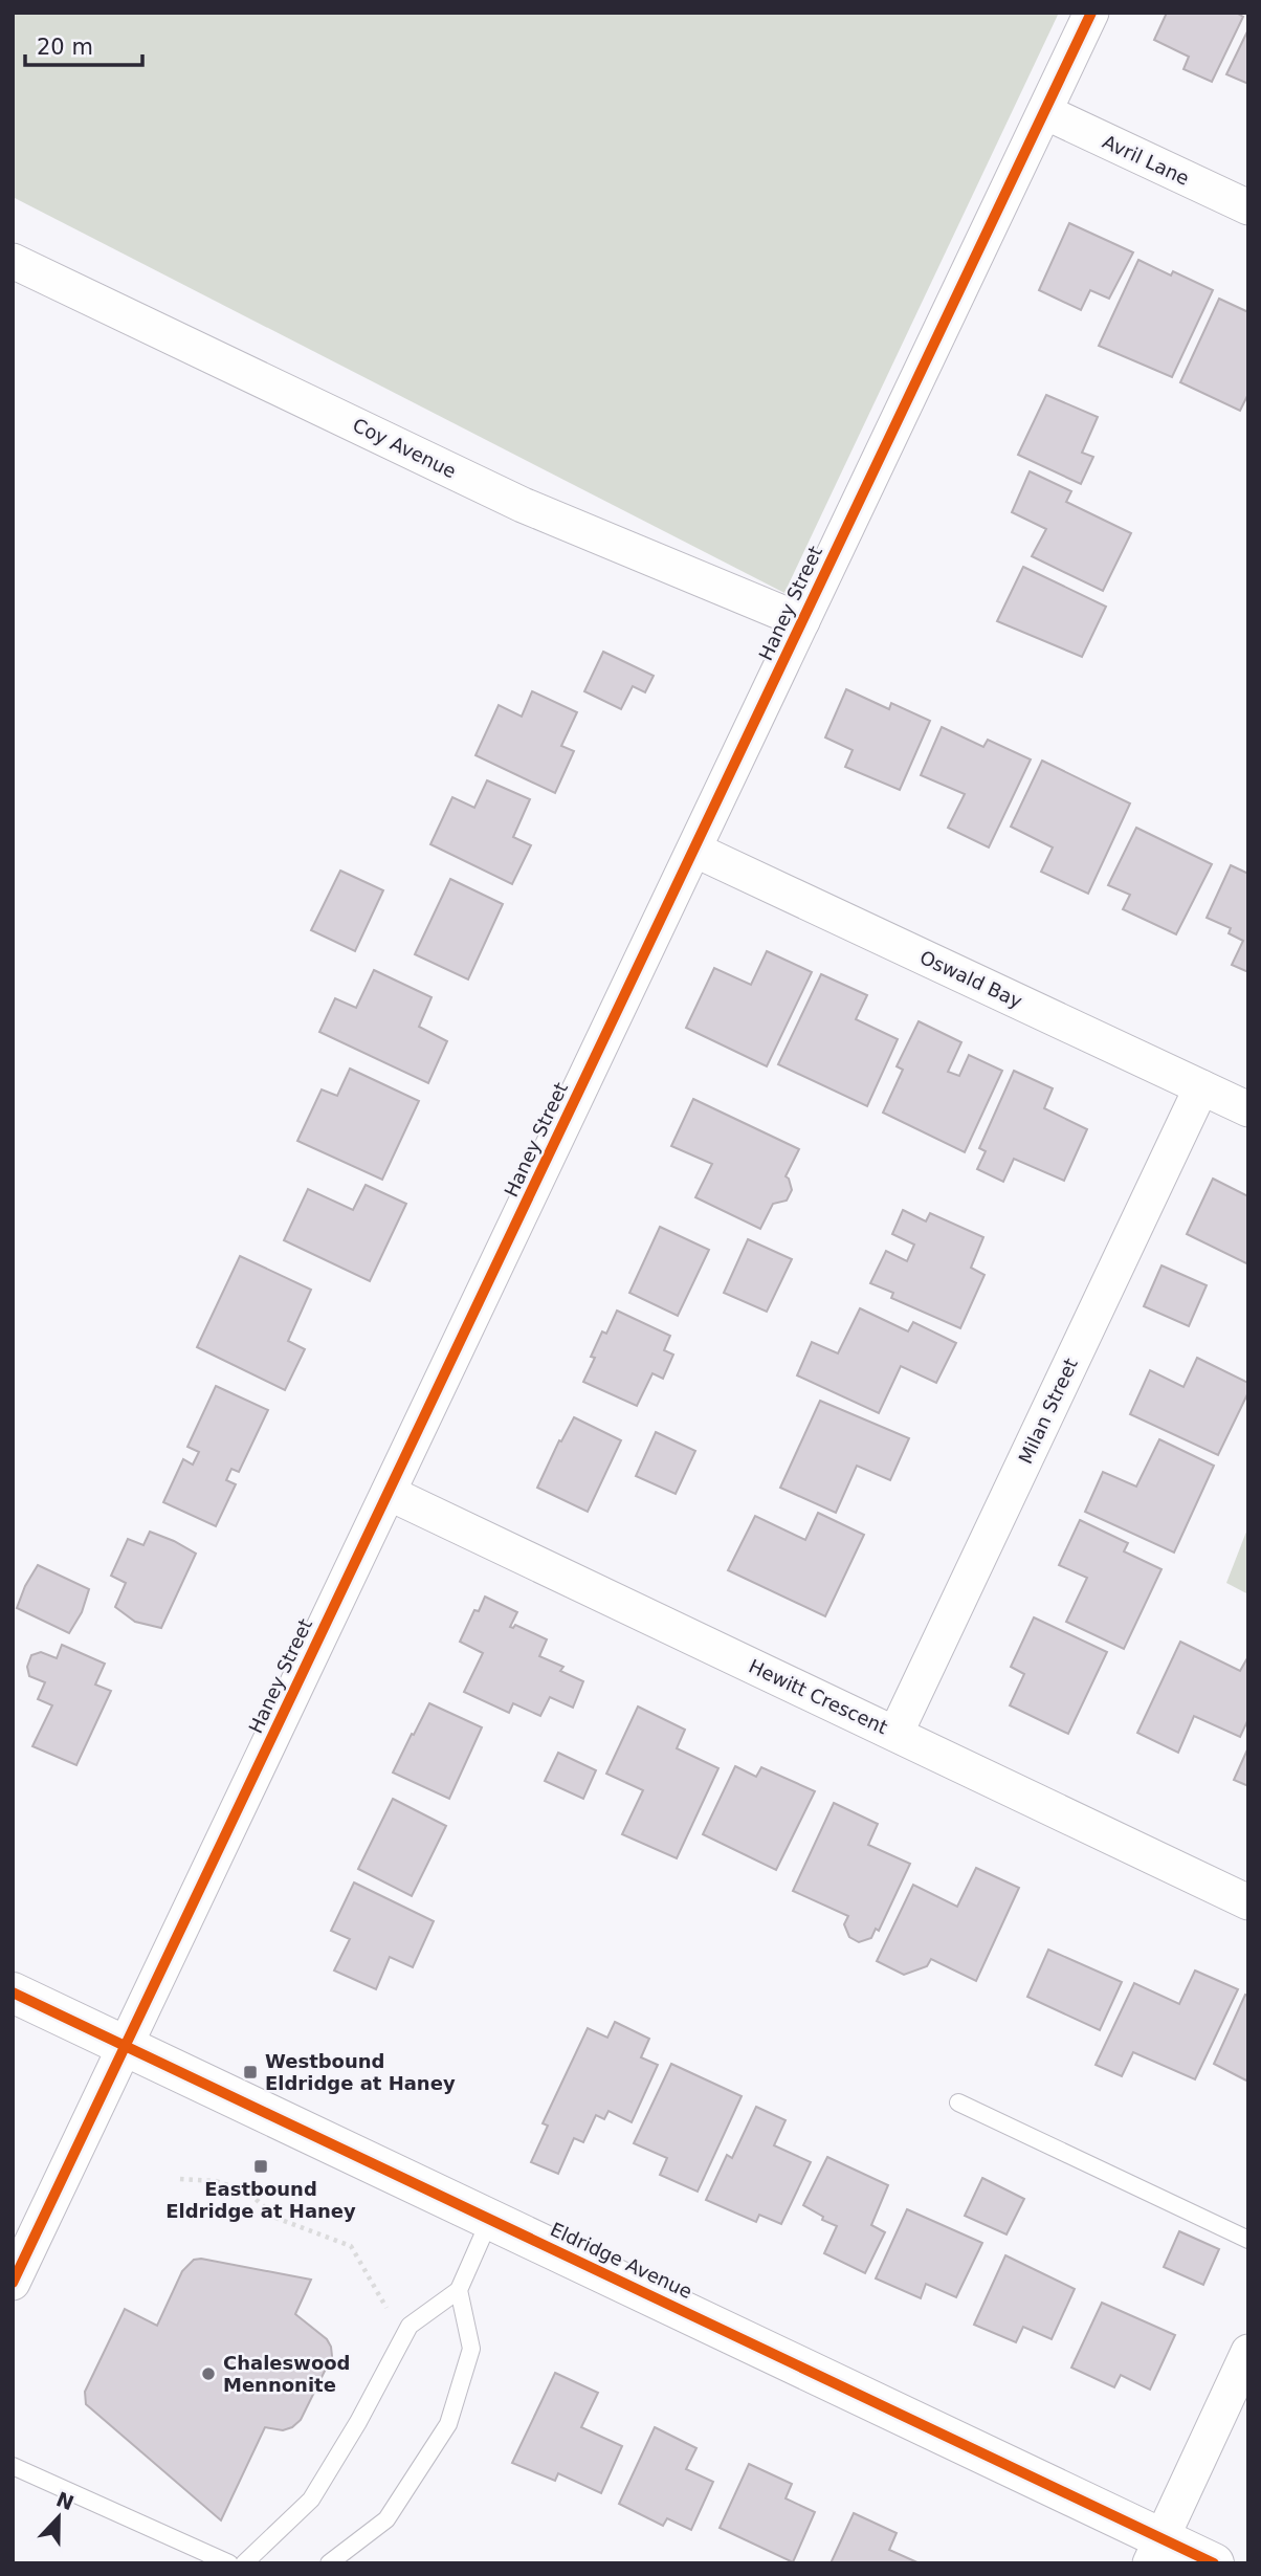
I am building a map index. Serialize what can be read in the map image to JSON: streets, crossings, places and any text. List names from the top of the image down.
{
  "streets": {
    "street": [
      "Avril Lane",
      "Coy Avenue",
      "Haney Street",
      "Oswald Bay",
      "Milan Street",
      "Hewitt Crescent",
      "Eldridge Avenue"
    ]
  },
  "crossings": [
    ["Avril Lane", "Haney Street"],
    ["Coy Avenue", "Haney Street"],
    ["Haney Street", "Oswald Bay"],
    ["Haney Street", "Hewitt Crescent"],
    ["Haney Street", "Eldridge Avenue"],
    ["Oswald Bay", "Milan Street"],
    ["Milan Street", "Hewitt Crescent"]
  ],
  "places": {
    "transit": ["Westbound Eldridge at Haney", "Eastbound Eldridge at Haney"],
    "other": ["Chaleswood Mennonite"]
  },
  "scale_bar": "20 m",
  "north": "top"
}
